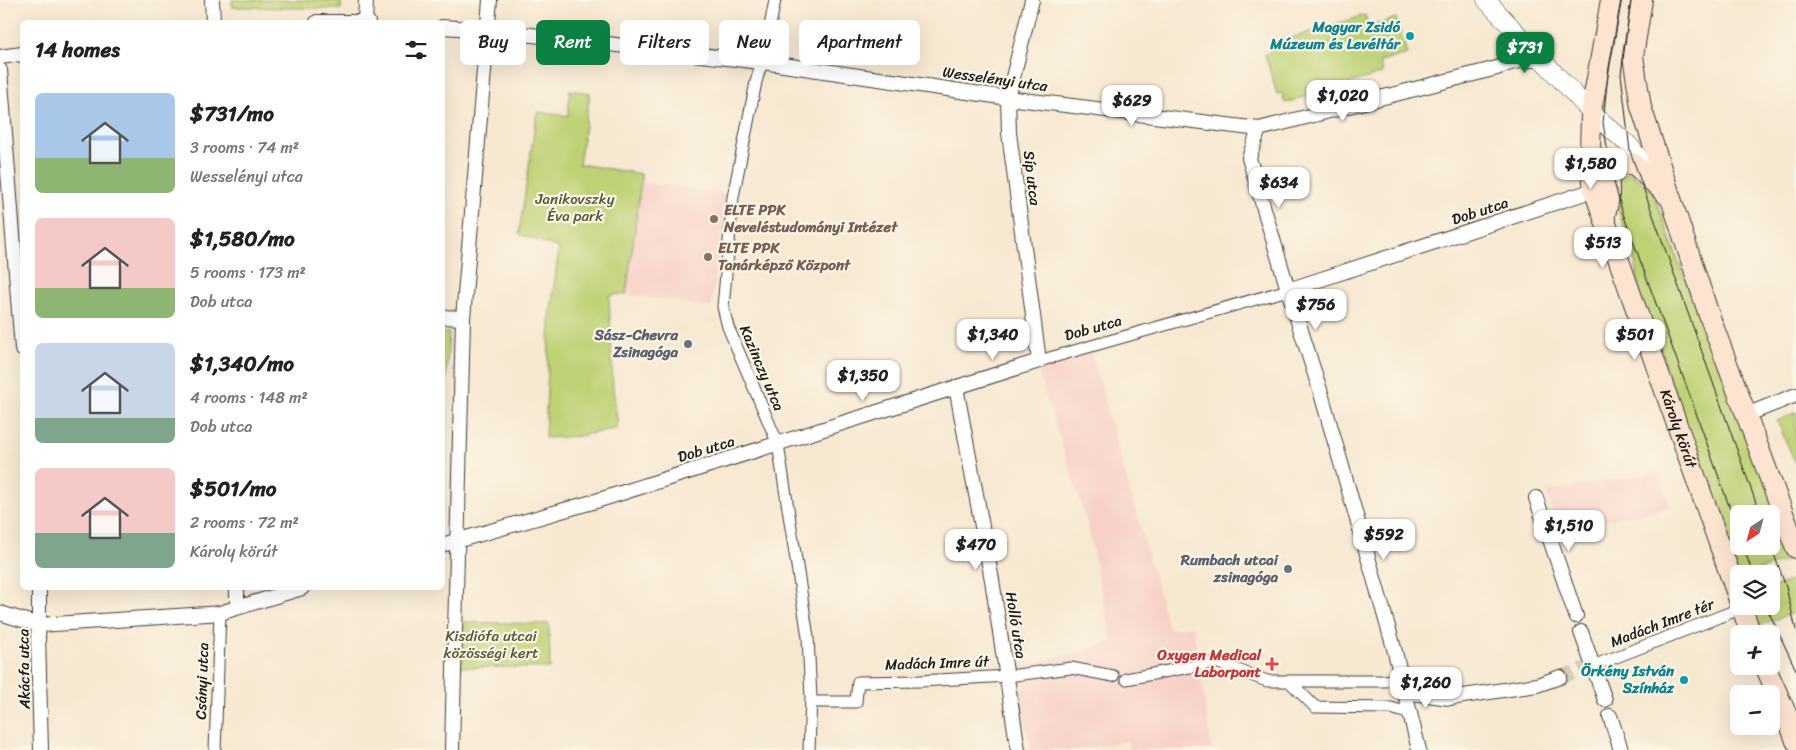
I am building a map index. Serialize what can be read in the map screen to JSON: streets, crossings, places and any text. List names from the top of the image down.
{
  "streets": {
    "main road": ["Károly körút"],
    "street": [
      "Wesselényi utca",
      "Síp utca",
      "Dob utca",
      "Kazinczy utca",
      "Madách Imre tér",
      "Holló utca",
      "Madách Imre út",
      "Akácfa utca",
      "Csányi utca"
    ]
  },
  "crossings": [
    ["Wesselényi utca", "Síp utca"],
    ["Síp utca", "Dob utca"],
    ["Dob utca", "Kazinczy utca"],
    ["Dob utca", "Károly körút"],
    ["Dob utca", "Holló utca"],
    ["Kazinczy utca", "Madách Imre út"],
    ["Holló utca", "Madách Imre út"]
  ],
  "parks": ["Janikovszky Éva park", "Kisdiófa utcai közösségi kert"],
  "places": {
    "other": [
      "Magyar Zsidó Múzeum és Levéltár",
      "ELTE PPK Neveléstudományi Intézet",
      "ELTE PPK Tanárképző Központ",
      "Sász-Chevra Zsinagóga",
      "Rumbach utcai zsinagóga",
      "Örkény István Színház"
    ],
    "health": ["Oxygen Medical Laborpont"]
  },
  "north": "bottom left",
  "page": {
    "chip": [
      "Buy",
      "Rent",
      "Filters",
      "New",
      "Apartment"
    ],
    "heading": "14 homes",
    "price": [
      "$731",
      "$1,020",
      "$629",
      "$1,580",
      "$634",
      "$513",
      "$756",
      "$1,340",
      "$501",
      "$1,350",
      "$1,510",
      "$592",
      "$470",
      "$1,260"
    ],
    "list": [
      {
        "name": "$731/mo",
        "note": "3 rooms · 74 m² · Wesselényi utca"
      },
      {
        "name": "$1,580/mo",
        "note": "5 rooms · 173 m² · Dob utca"
      },
      {
        "name": "$1,340/mo",
        "note": "4 rooms · 148 m² · Dob utca"
      },
      {
        "name": "$501/mo",
        "note": "2 rooms · 72 m² · Károly körút"
      }
    ],
    "map_buttons": ["+", "−"]
  }
}
